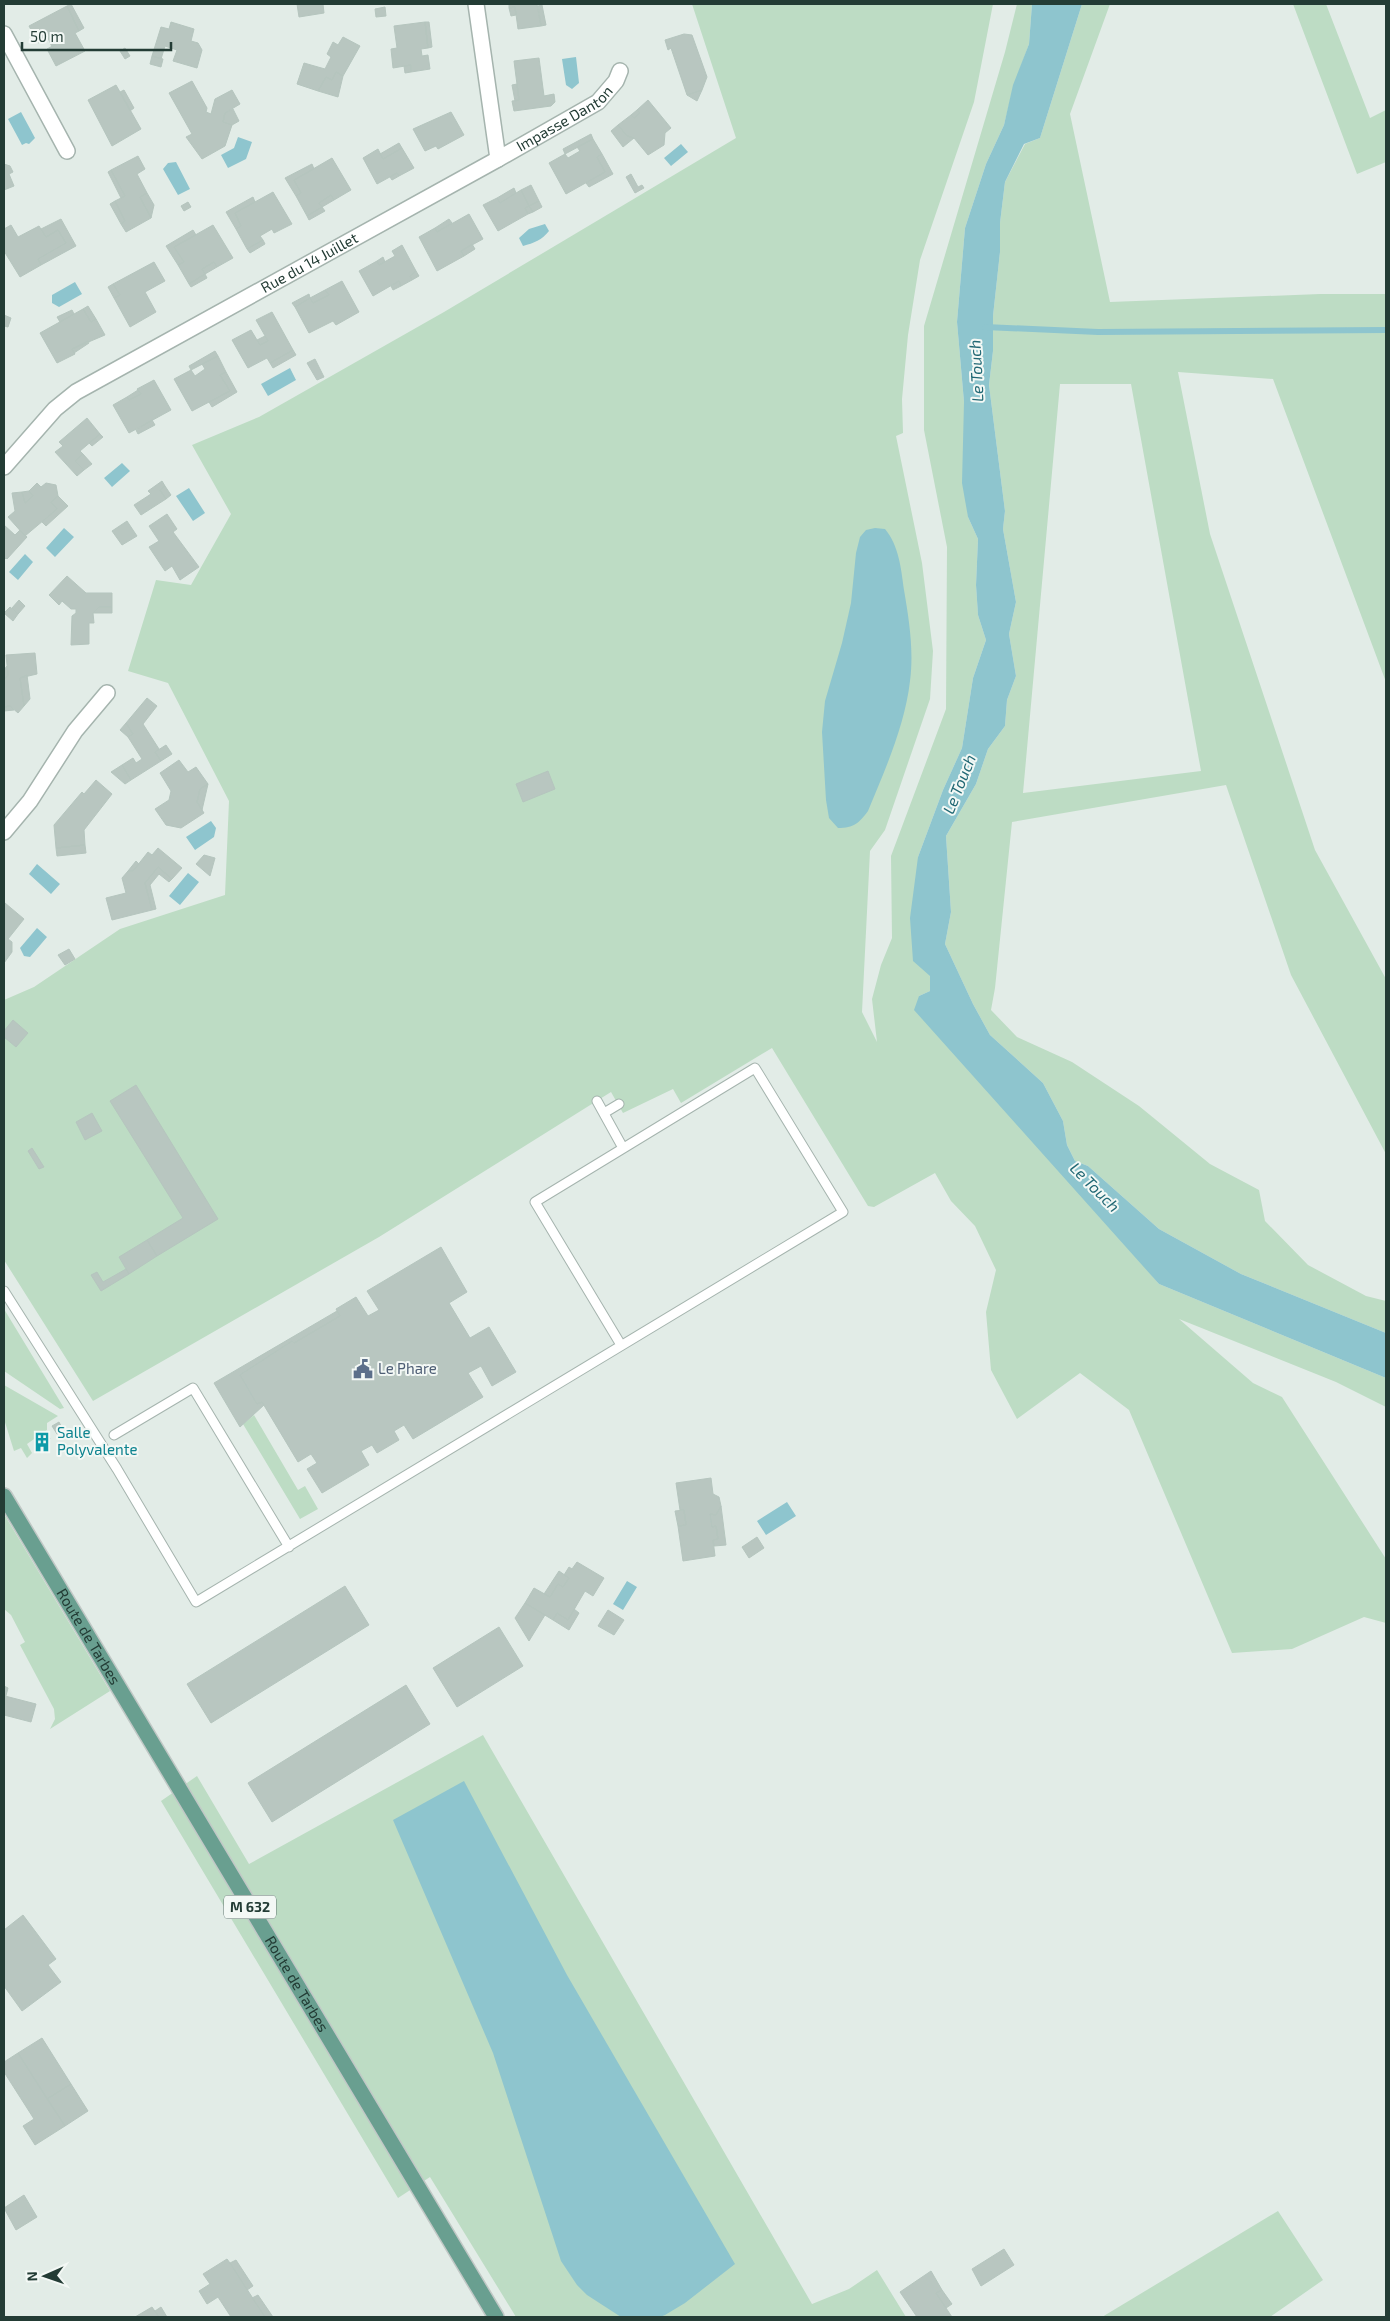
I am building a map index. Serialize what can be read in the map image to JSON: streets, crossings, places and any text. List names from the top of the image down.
{
  "streets": {
    "main road": ["Route de Tarbes", "M 632"],
    "street": ["Impasse Danton", "Rue du 14 Juillet"]
  },
  "crossings": [
    ["Impasse Danton", "Rue du 14 Juillet"]
  ],
  "water": ["Le Touch"],
  "places": {
    "public building": ["Le Phare"],
    "building": ["Salle Polyvalente"]
  },
  "scale_bar": "50 m",
  "north": "left"
}
